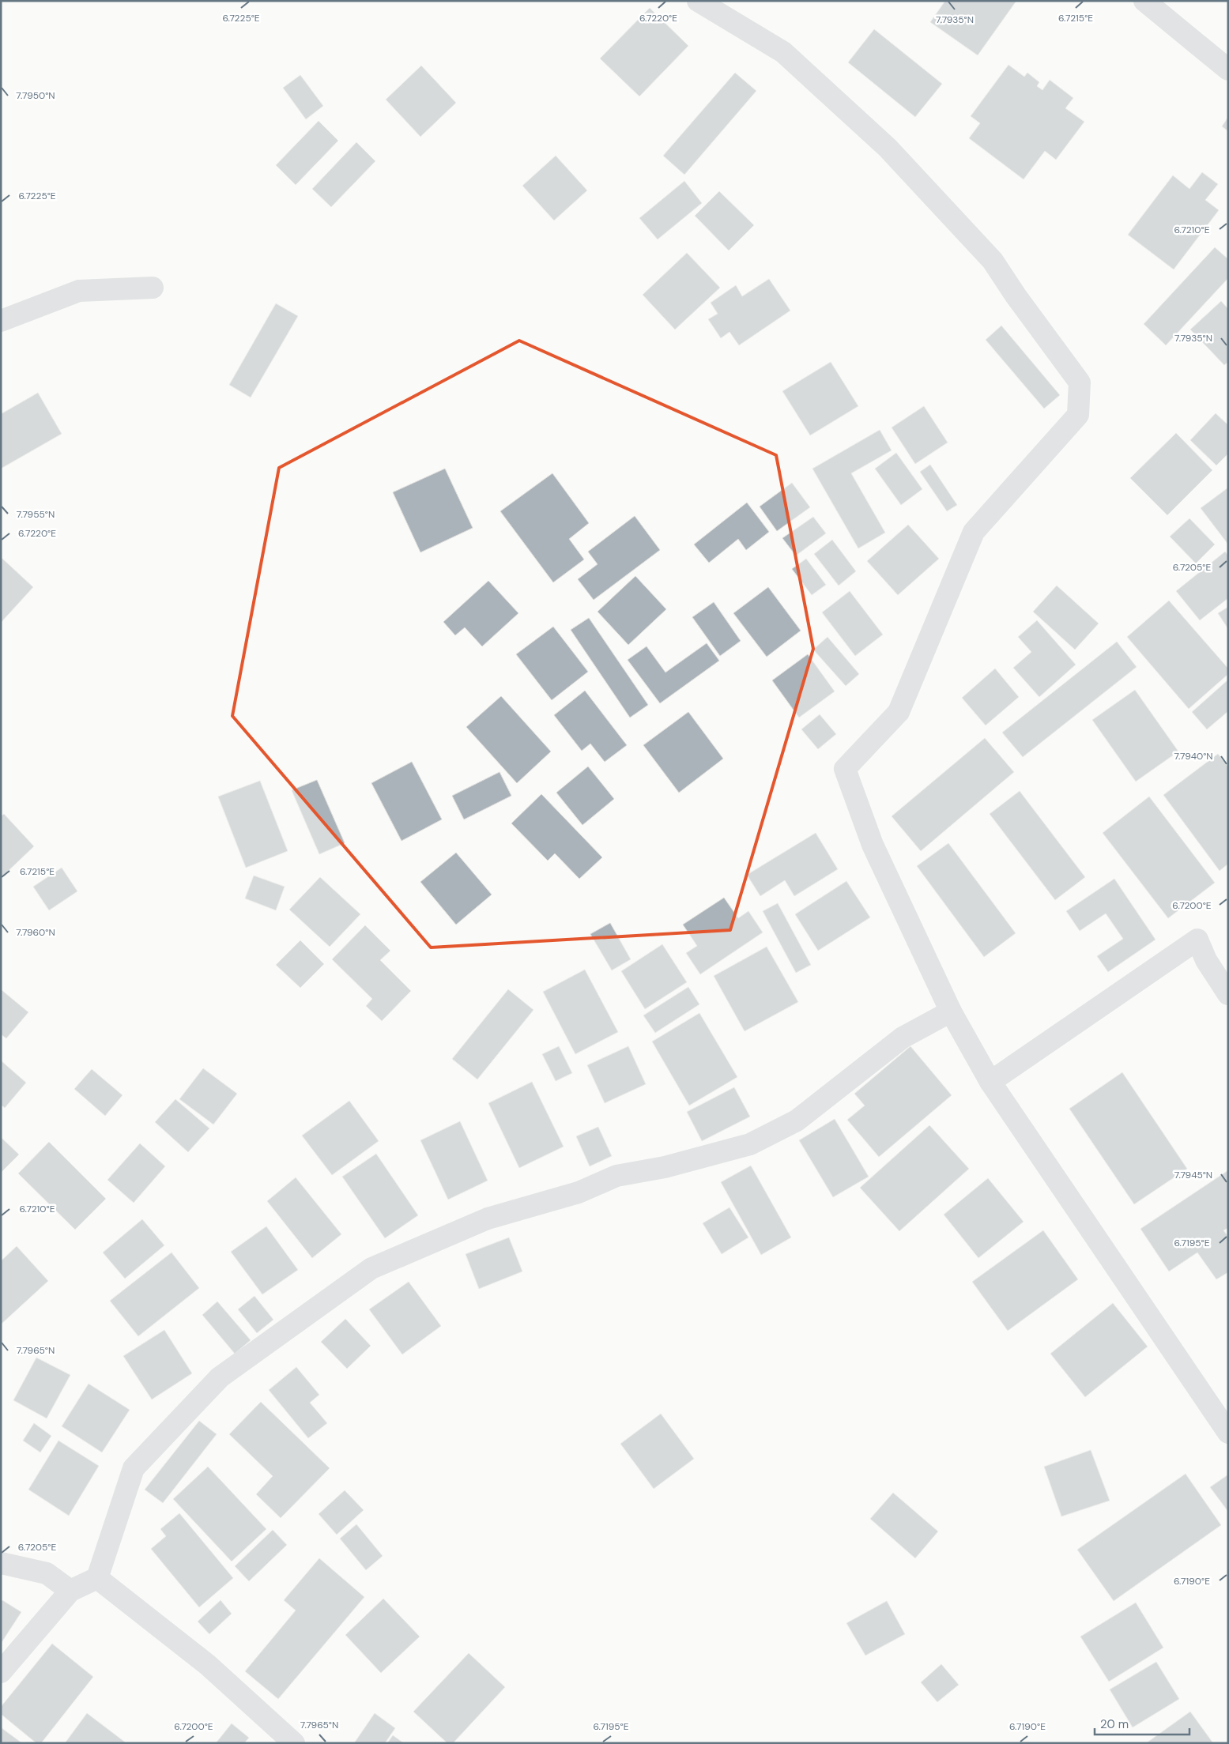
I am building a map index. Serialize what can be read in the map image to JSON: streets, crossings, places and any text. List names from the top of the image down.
{
  "scale_bar": "20 m",
  "coordinates": [
    "6.7225°E",
    "6.7220°E",
    "6.7215°E",
    "7.7935°N",
    "7.7950°N",
    "6.7210°E",
    "7.7955°N",
    "6.7205°E",
    "7.7940°N",
    "6.7200°E",
    "7.7960°N",
    "7.7945°N",
    "6.7195°E",
    "7.7965°N",
    "6.7190°E"
  ]
}
